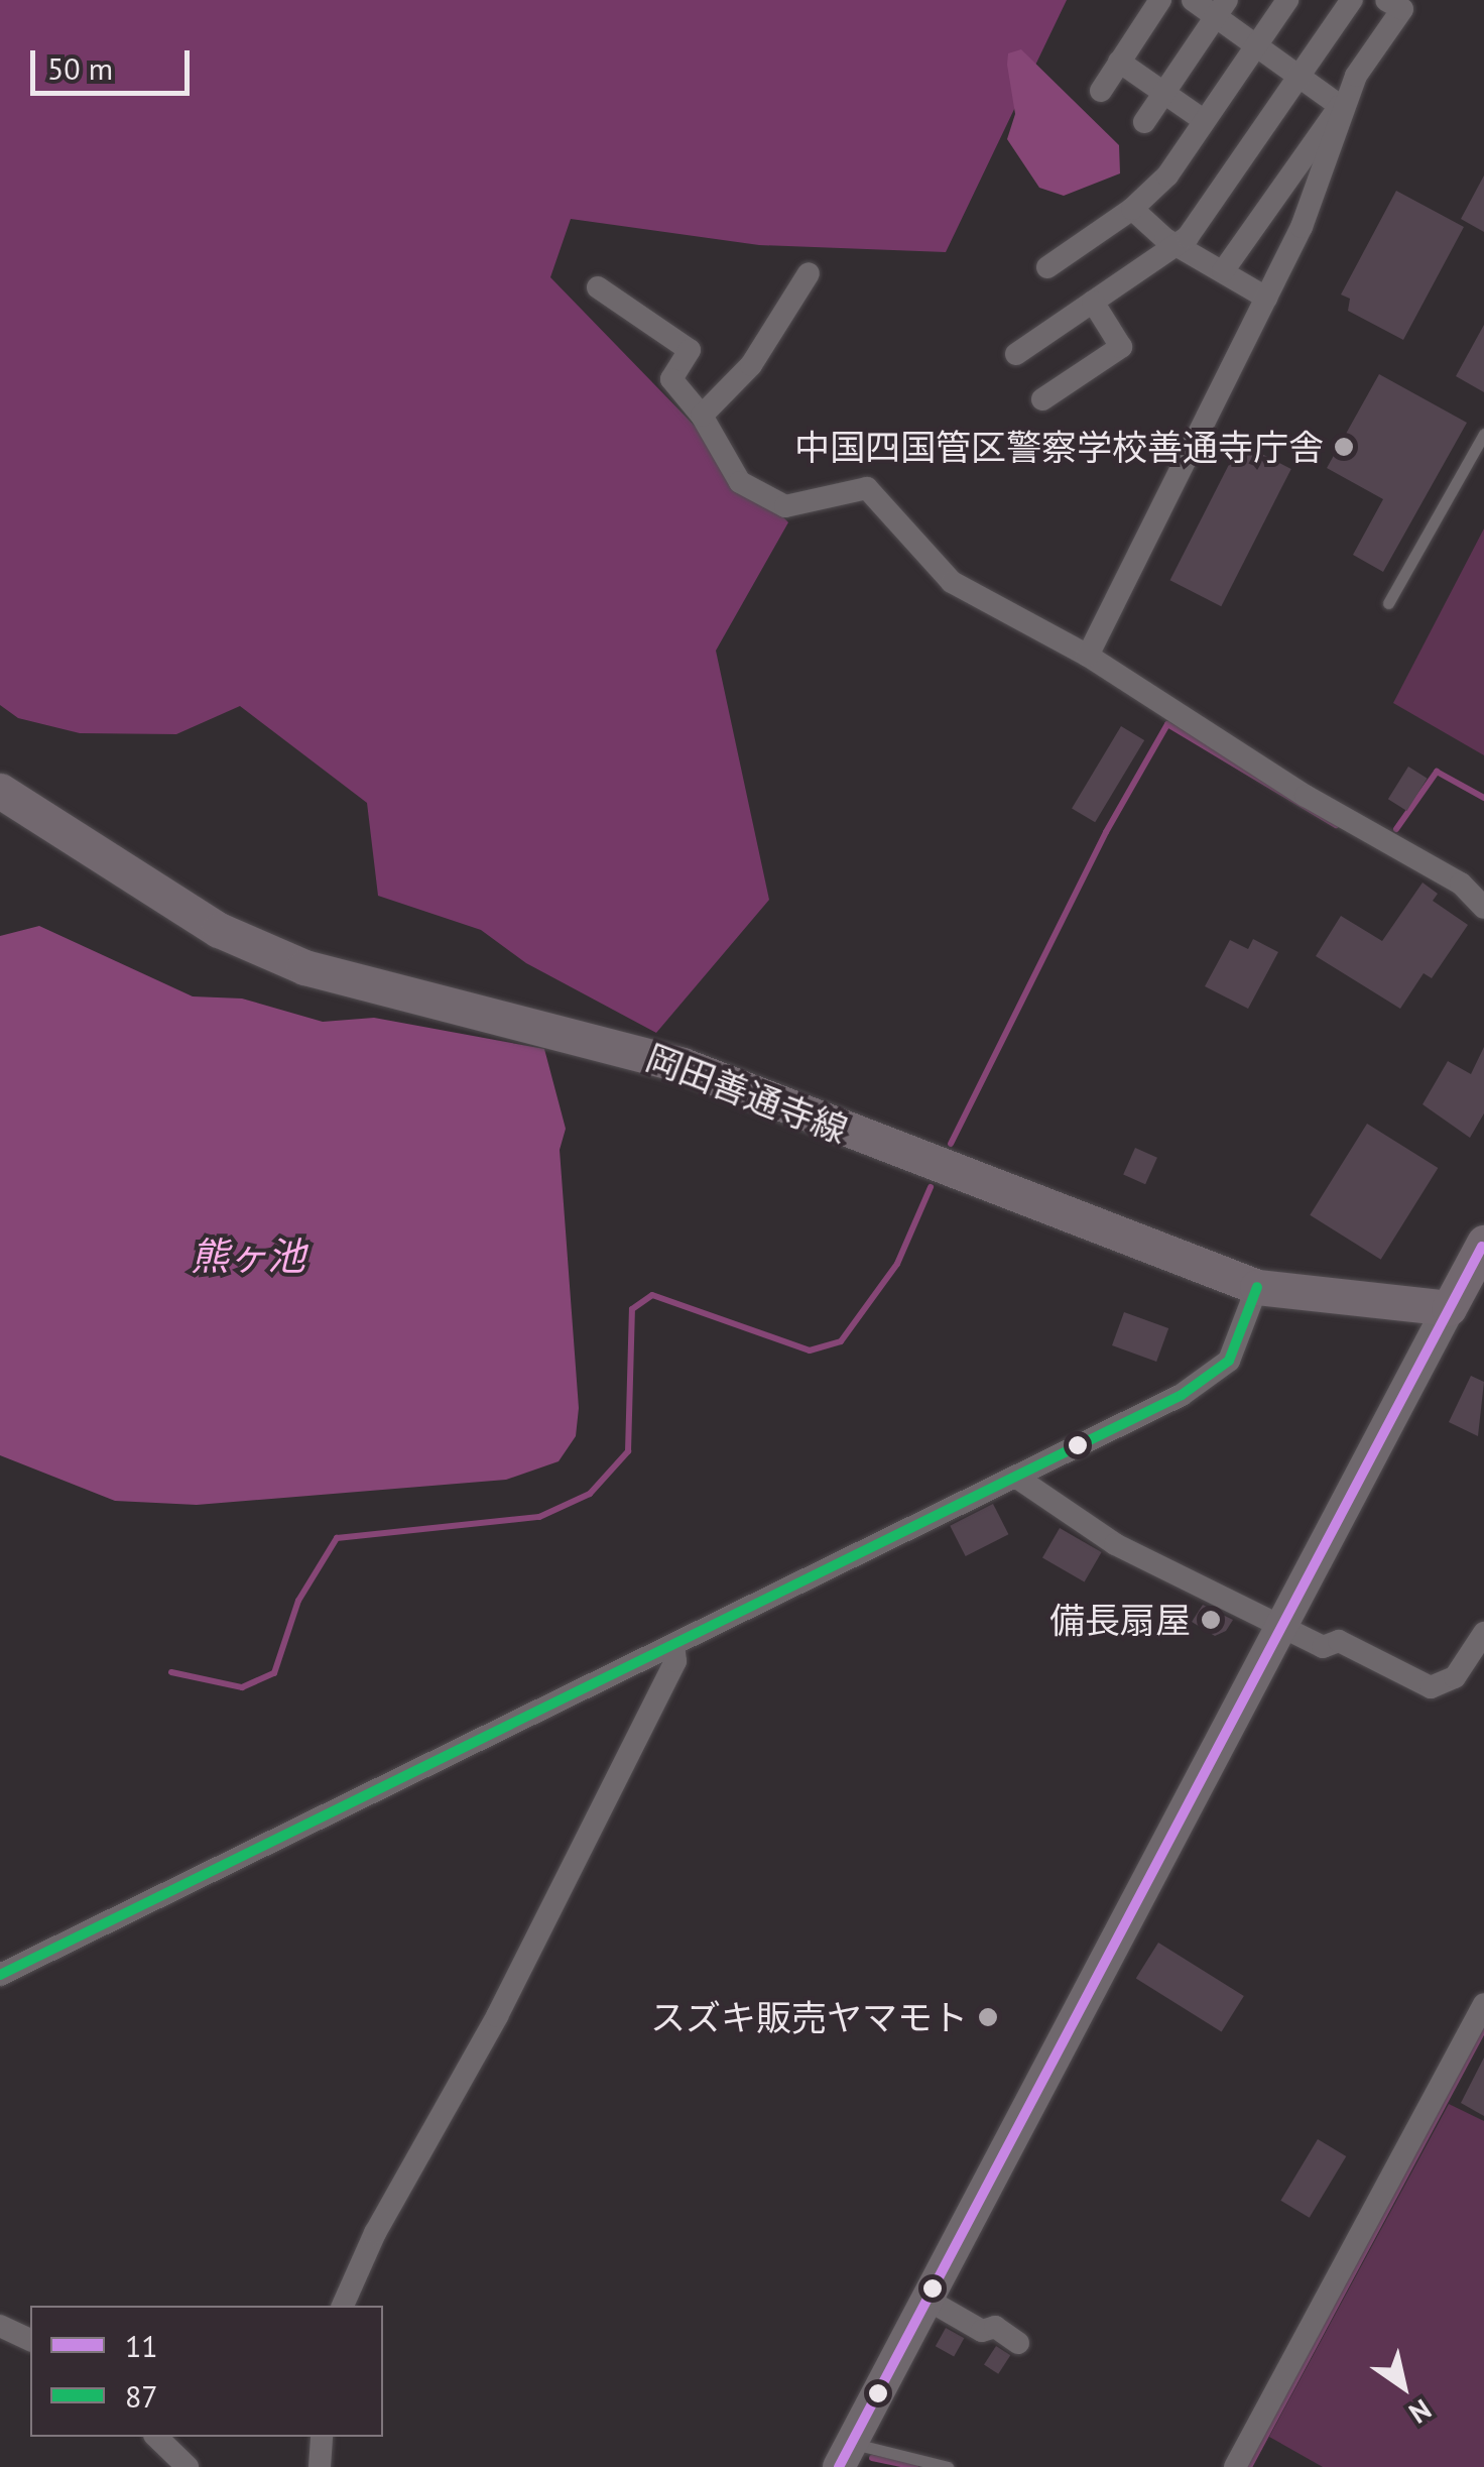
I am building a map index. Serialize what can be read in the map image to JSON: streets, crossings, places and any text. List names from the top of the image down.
{
  "streets": {
    "main road": ["岡田善通寺線"]
  },
  "water": ["熊ヶ池"],
  "places": ["中国四国管区警察学校善通寺庁舎", "備長扇屋", "スズキ販売ヤマモト"],
  "lines": ["transit line 11", "transit line 87"],
  "legend": ["11", "87"],
  "scale_bar": "50 m",
  "north": "bottom right"
}
